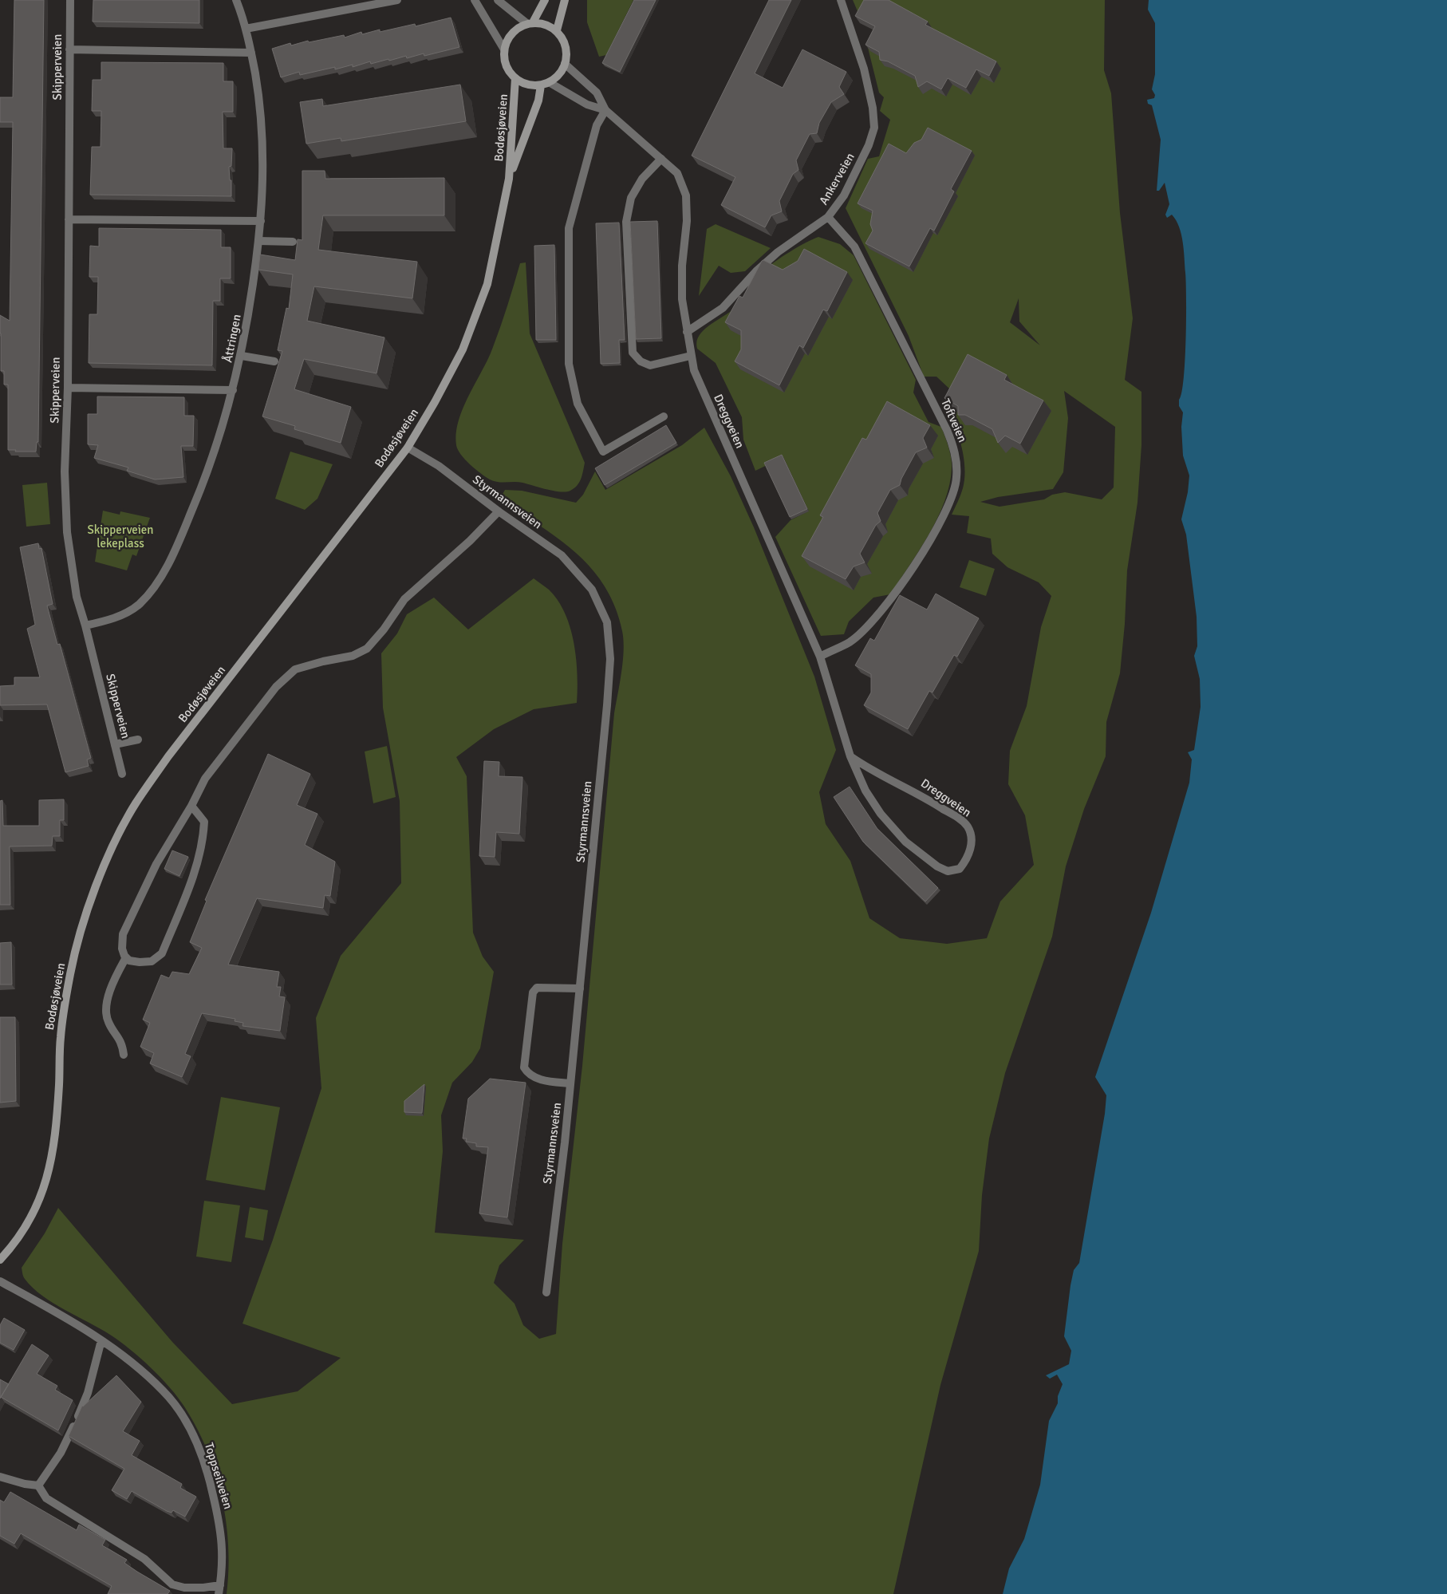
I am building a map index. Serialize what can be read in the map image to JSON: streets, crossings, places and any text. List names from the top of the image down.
{
  "streets": {
    "street": [
      "Skipperveien",
      "Bodøsjøveien",
      "Ankerveien",
      "Åttringen",
      "Toftveien",
      "Dreggveien",
      "Styrmannsveien",
      "Toppseilveien"
    ]
  },
  "crossings": [
    ["Skipperveien", "Åttringen"],
    ["Bodøsjøveien", "Dreggveien"],
    ["Bodøsjøveien", "Styrmannsveien"],
    ["Ankerveien", "Toftveien"],
    ["Ankerveien", "Dreggveien"],
    ["Toftveien", "Dreggveien"]
  ],
  "parks": ["Skipperveien lekeplass"]
}
